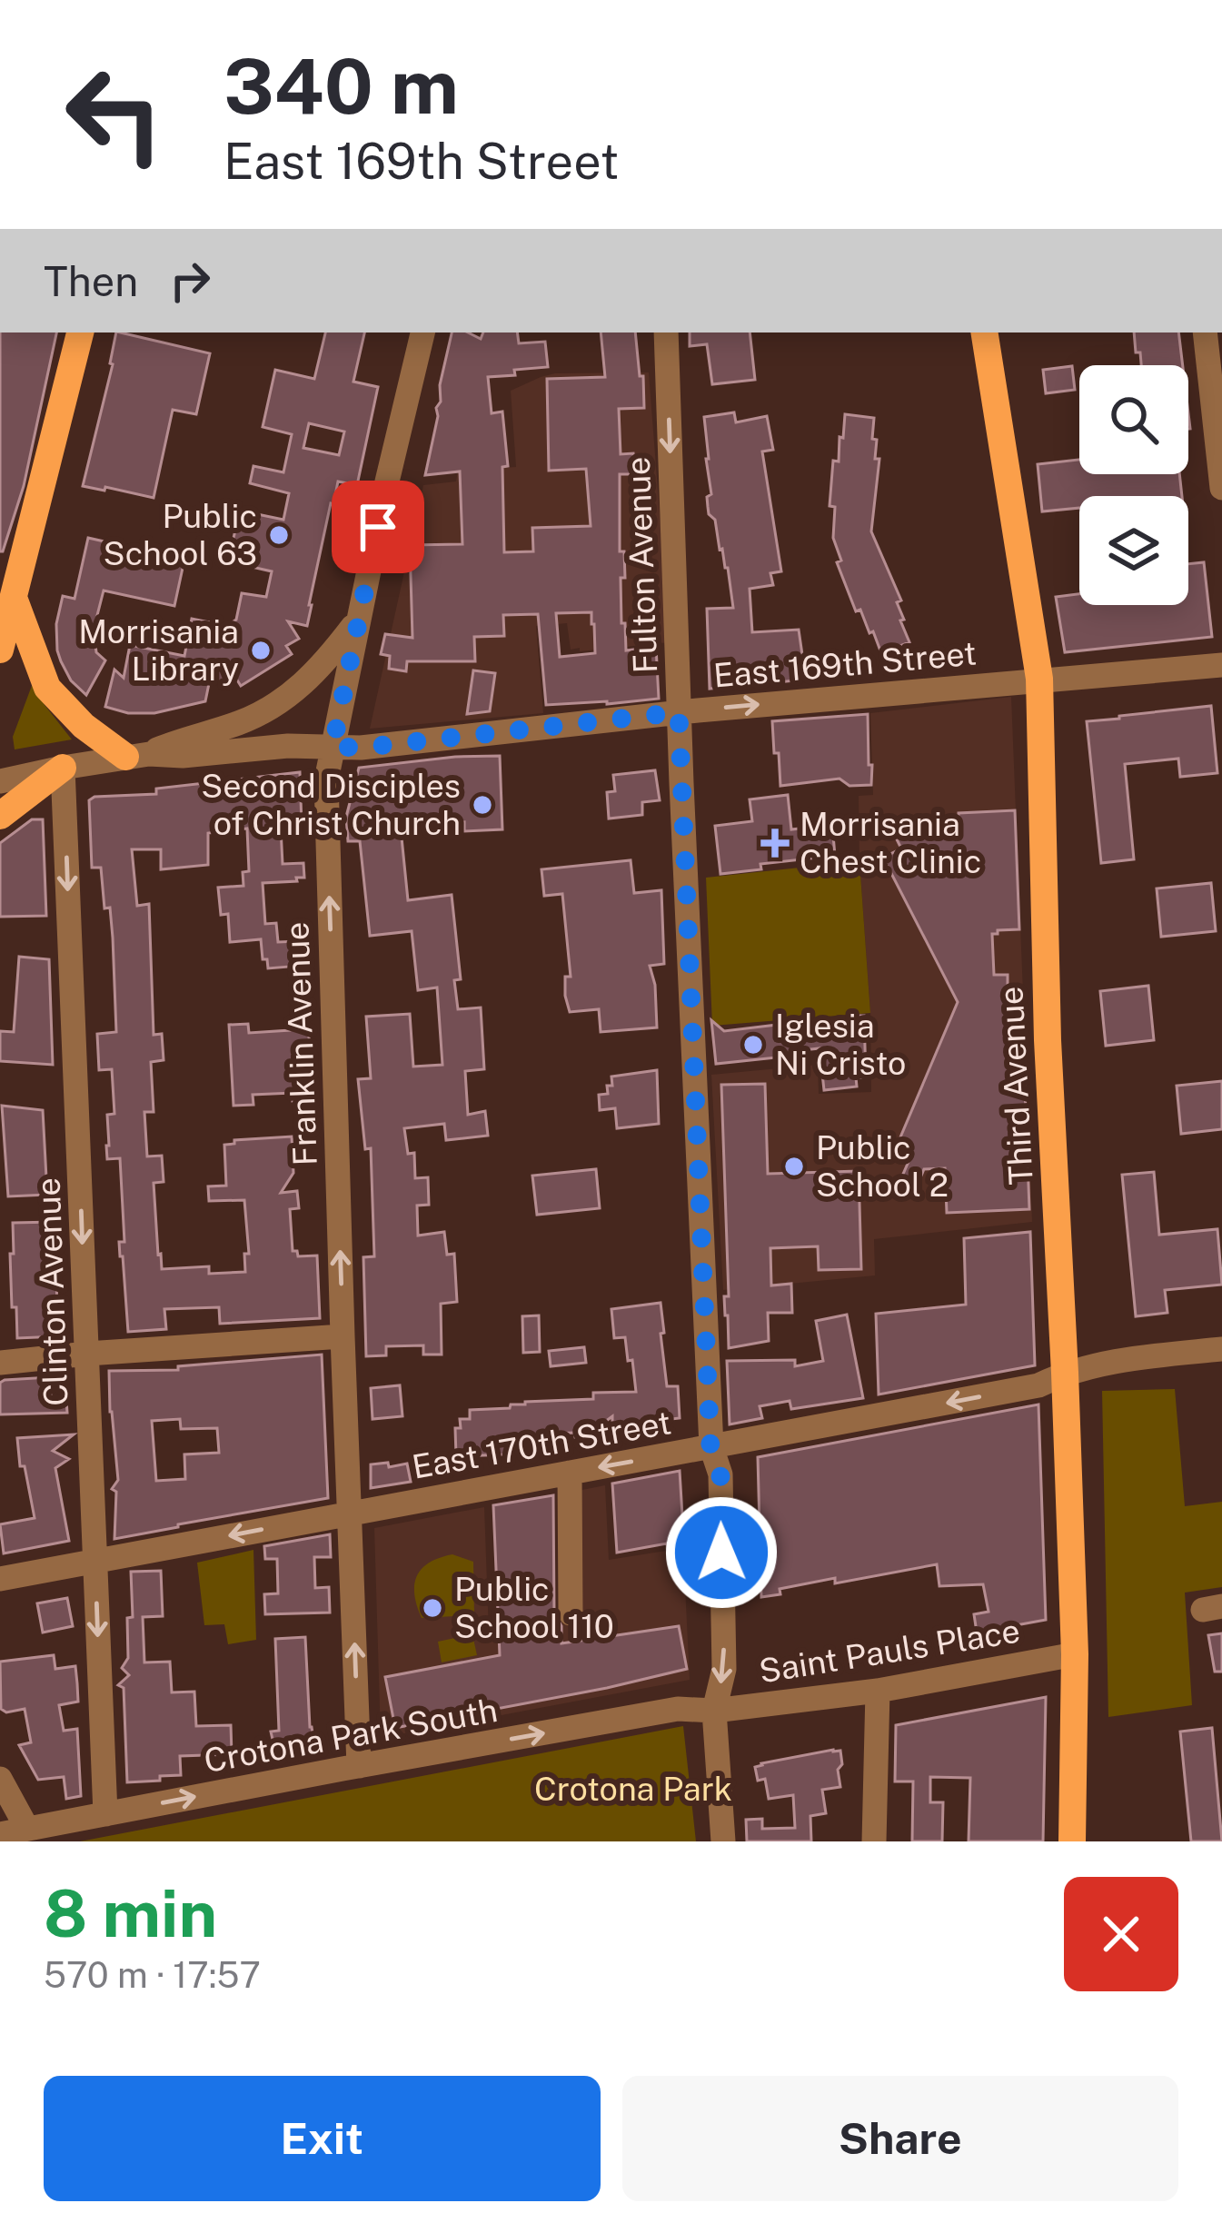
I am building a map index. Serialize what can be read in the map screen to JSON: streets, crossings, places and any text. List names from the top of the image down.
{
  "streets": {
    "main road": ["Third Avenue"],
    "street": [
      "Fulton Avenue",
      "East 169th Street",
      "Franklin Avenue",
      "Clinton Avenue",
      "East 170th Street",
      "Saint Pauls Place",
      "Crotona Park South"
    ]
  },
  "crossings": [
    ["Fulton Avenue", "East 169th Street"],
    ["Fulton Avenue", "East 170th Street"],
    ["Fulton Avenue", "Saint Pauls Place"],
    ["Fulton Avenue", "Crotona Park South"],
    ["East 169th Street", "Franklin Avenue"],
    ["East 169th Street", "Third Avenue"],
    ["East 169th Street", "Clinton Avenue"],
    ["Franklin Avenue", "East 170th Street"],
    ["Franklin Avenue", "Crotona Park South"],
    ["Third Avenue", "East 170th Street"],
    ["Third Avenue", "Saint Pauls Place"],
    ["Clinton Avenue", "East 170th Street"],
    ["Clinton Avenue", "Crotona Park South"],
    ["Saint Pauls Place", "Crotona Park South"]
  ],
  "one_way": [
    "Fulton Avenue",
    "Franklin Avenue",
    "Clinton Avenue",
    "Crotona Park South"
  ],
  "parks": ["Crotona Park"],
  "places": {
    "other": [
      "Public School 63",
      "Morrisania Library",
      "Second Disciples of Christ Church",
      "Iglesia Ni Cristo",
      "Public School 2",
      "Public School 110"
    ],
    "health": ["Morrisania Chest Clinic"]
  },
  "page": {
    "turn": ["340 m", "East 169th Street"],
    "then": "Then",
    "heading": ["8 min", "570 m · 17:57"],
    "buttons": ["Exit", "Share"]
  }
}
